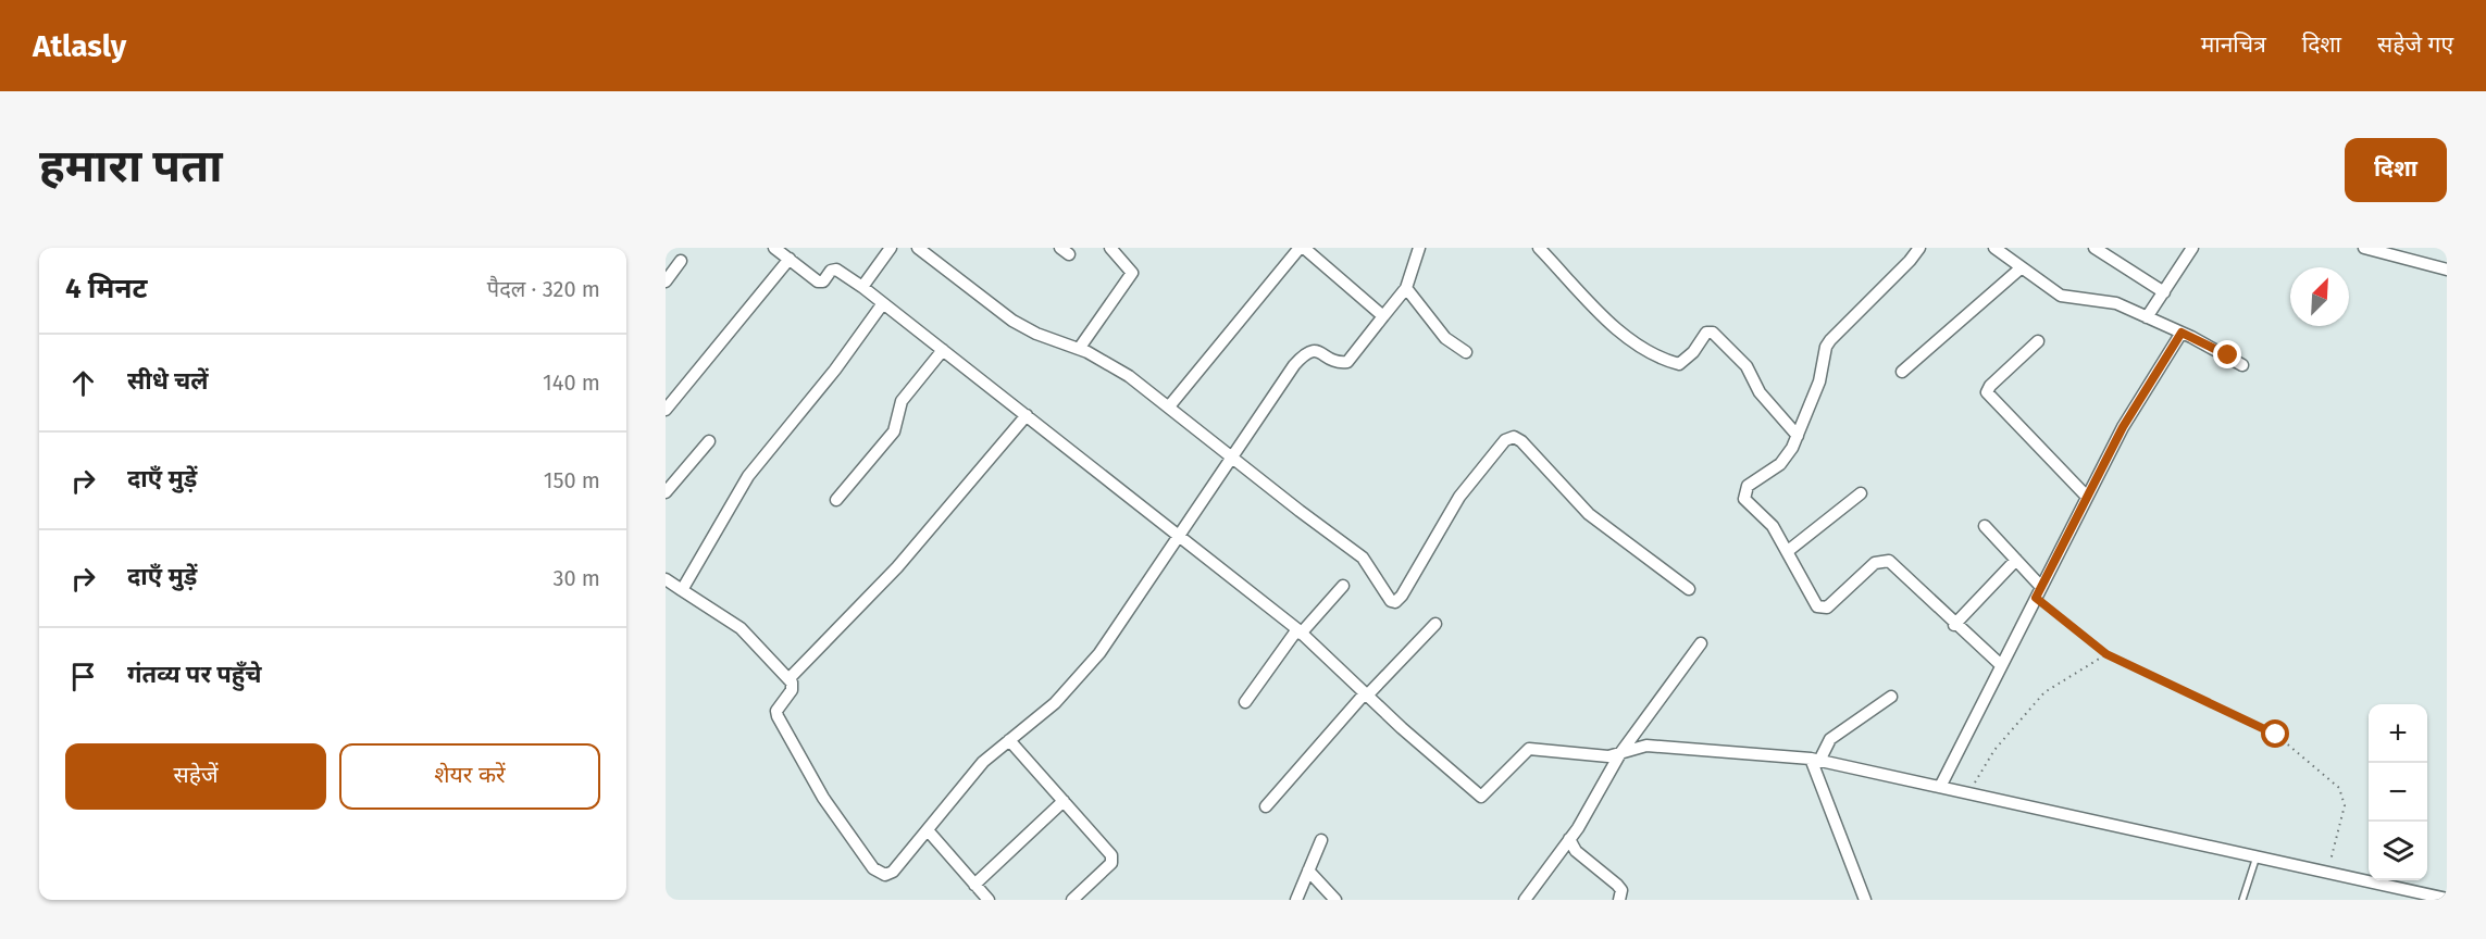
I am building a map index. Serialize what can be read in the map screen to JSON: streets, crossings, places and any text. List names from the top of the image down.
{
  "north": "top right",
  "page": {
    "header": "Atlasly",
    "nav": ["मानचित्र", "दिशा", "सहेजे गए"],
    "buttons": [
      "दिशा",
      ["सहेजें", "शेयर करें"]
    ],
    "title": "हमारा पता",
    "heading": ["4 मिनट", "पैदल · 320 m"],
    "list": [
      ["सीधे चलें", "140 m"],
      ["दाएँ मुड़ें", "150 m"],
      ["दाएँ मुड़ें", "30 m"],
      "गंतव्य पर पहुँचे"
    ],
    "map_buttons": ["+", "−"]
  }
}
